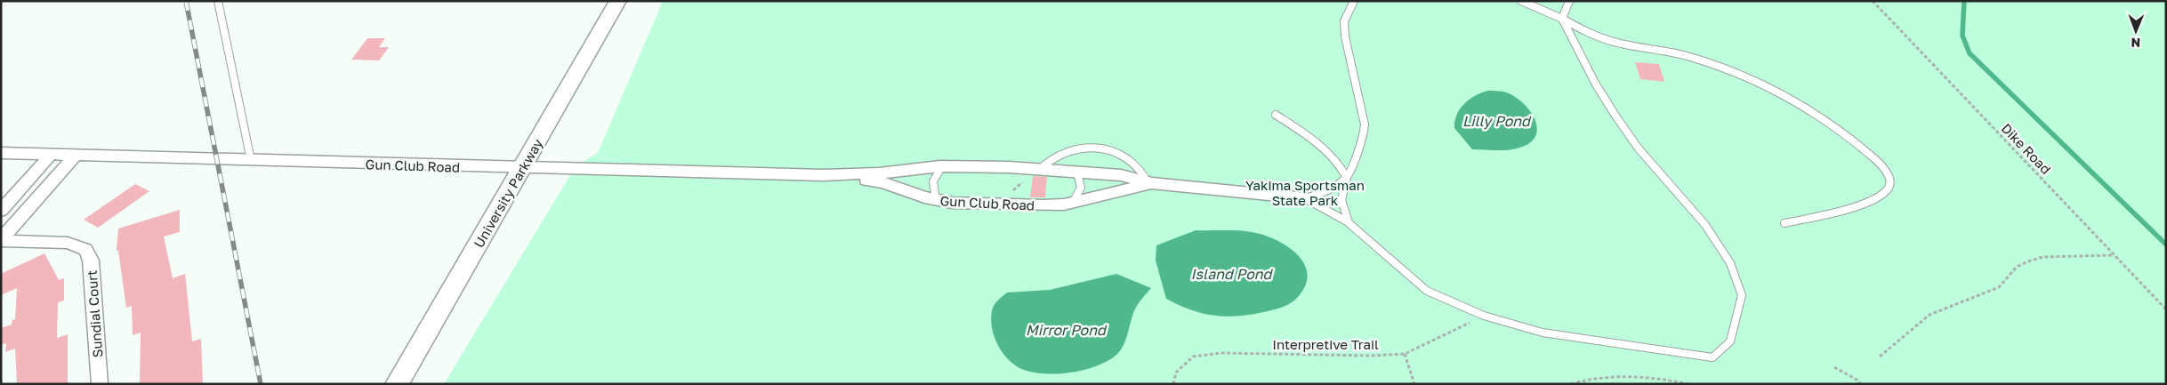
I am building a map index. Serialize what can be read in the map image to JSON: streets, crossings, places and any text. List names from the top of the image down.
{
  "streets": {
    "main road": ["University Parkway"],
    "street": ["Gun Club Road", "Sundial Court"],
    "path": ["Dike Road", "Interpretive Trail"]
  },
  "crossings": [
    ["Gun Club Road", "University Parkway"]
  ],
  "water": ["Lilly Pond", "Island Pond", "Mirror Pond"],
  "parks": ["Yakima Sportsman State Park"],
  "north": "bottom"
}
